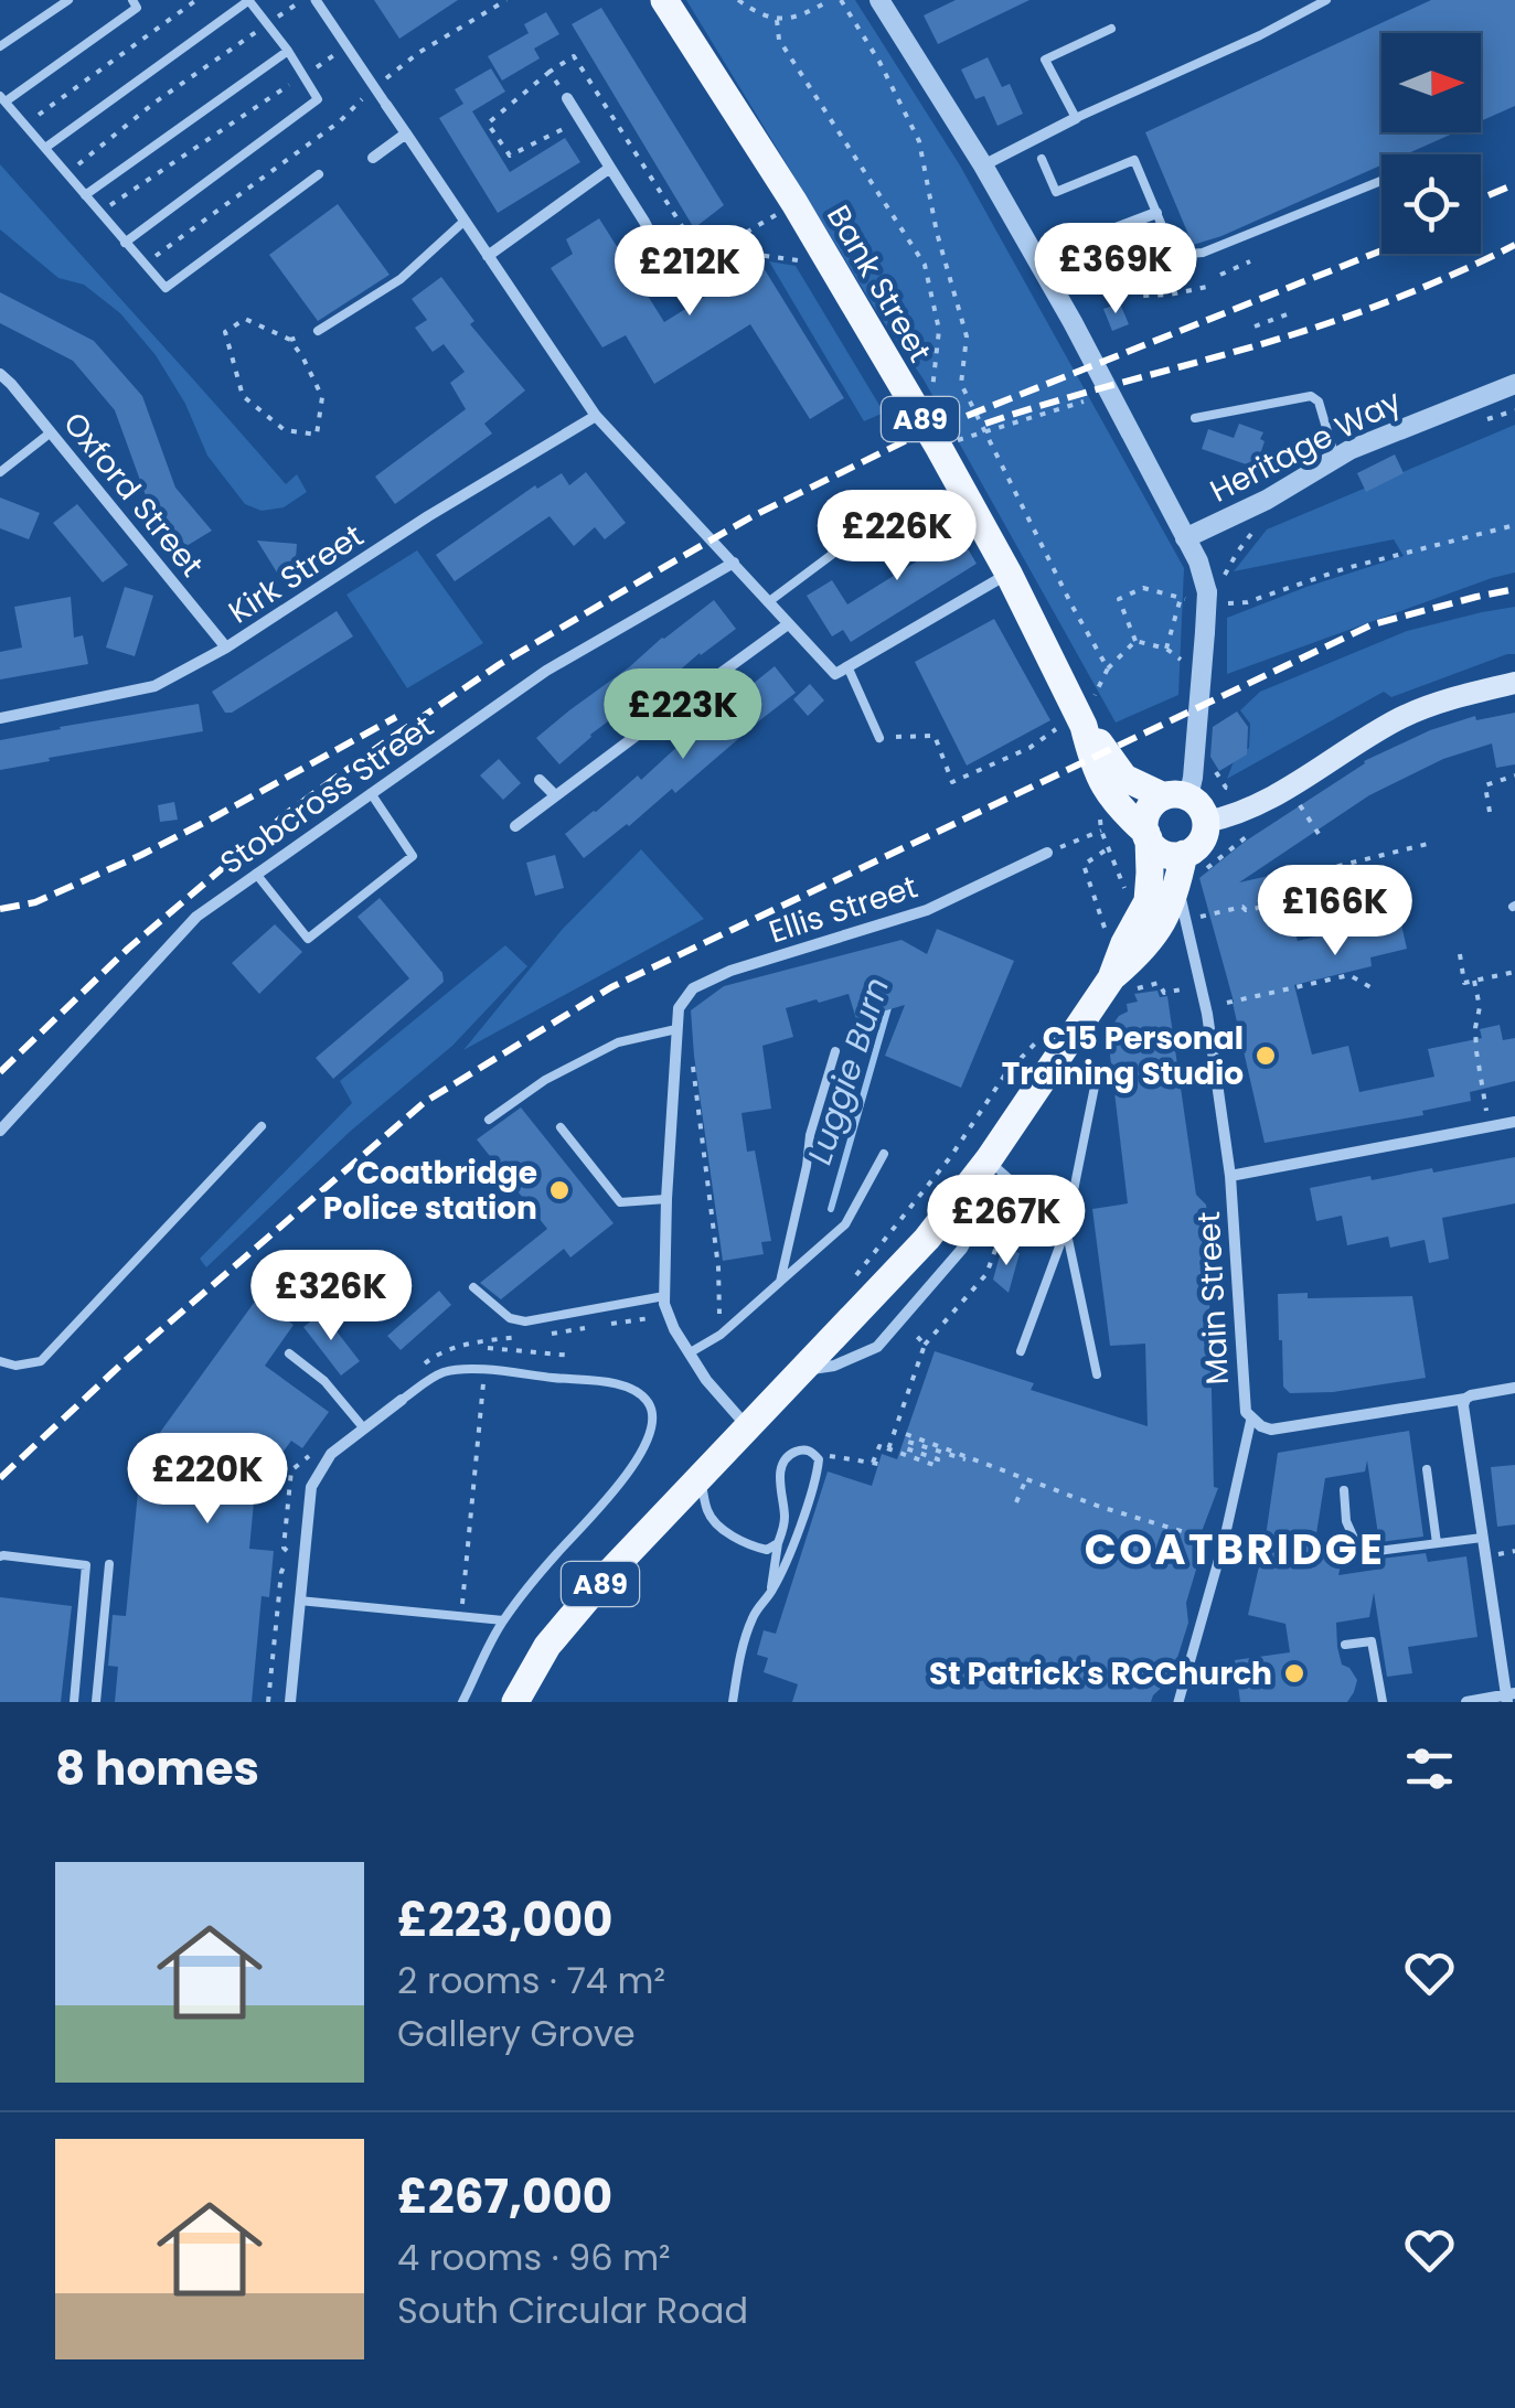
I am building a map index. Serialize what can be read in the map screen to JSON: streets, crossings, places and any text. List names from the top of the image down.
{
  "streets": {
    "main road": ["Bank Street", "A89"],
    "street": [
      "Heritage Way",
      "Oxford Street",
      "Kirk Street",
      "Stobcross Street",
      "Ellis Street",
      "Main Street"
    ]
  },
  "crossings": [
    ["Bank Street", "A89"],
    ["A89", "Main Street"],
    ["Oxford Street", "Kirk Street"]
  ],
  "districts": ["COATBRIDGE"],
  "water": ["Luggie Burn"],
  "places": ["C15 Personal Training Studio", "Coatbridge Police station", "St Patrick's RCChurch"],
  "north": "right",
  "page": {
    "price": [
      "£369K",
      "£212K",
      "£226K",
      "£223K",
      "£166K",
      "£267K",
      "£326K",
      "£220K"
    ],
    "heading": "8 homes",
    "list": [
      {
        "name": "£223,000",
        "note": "2 rooms · 74 m² · Gallery Grove"
      },
      {
        "name": "£267,000",
        "note": "4 rooms · 96 m² · South Circular Road"
      }
    ]
  }
}
